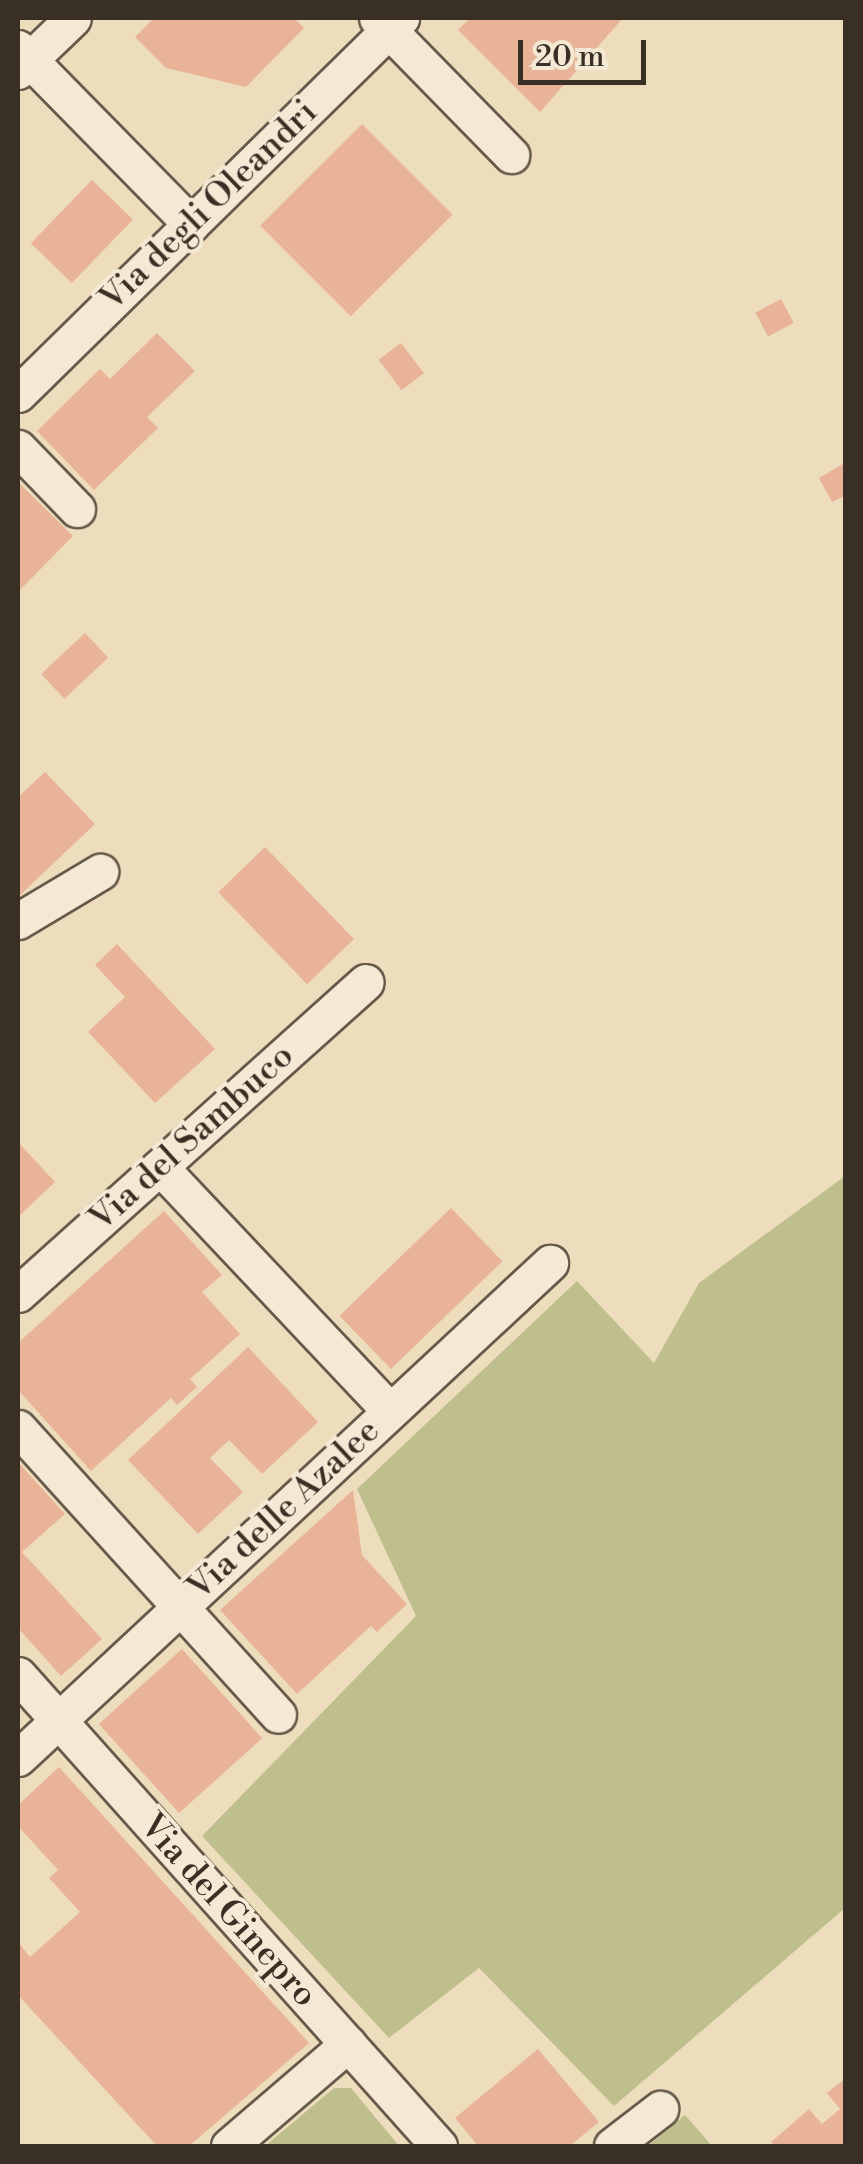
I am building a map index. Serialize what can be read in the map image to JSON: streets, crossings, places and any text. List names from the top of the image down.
{
  "streets": {
    "street": [
      "Via degli Oleandri",
      "Via del Sambuco",
      "Via delle Azalee",
      "Via del Ginepro"
    ]
  },
  "crossings": [
    ["Via delle Azalee", "Via del Ginepro"]
  ],
  "scale_bar": "20 m"
}
